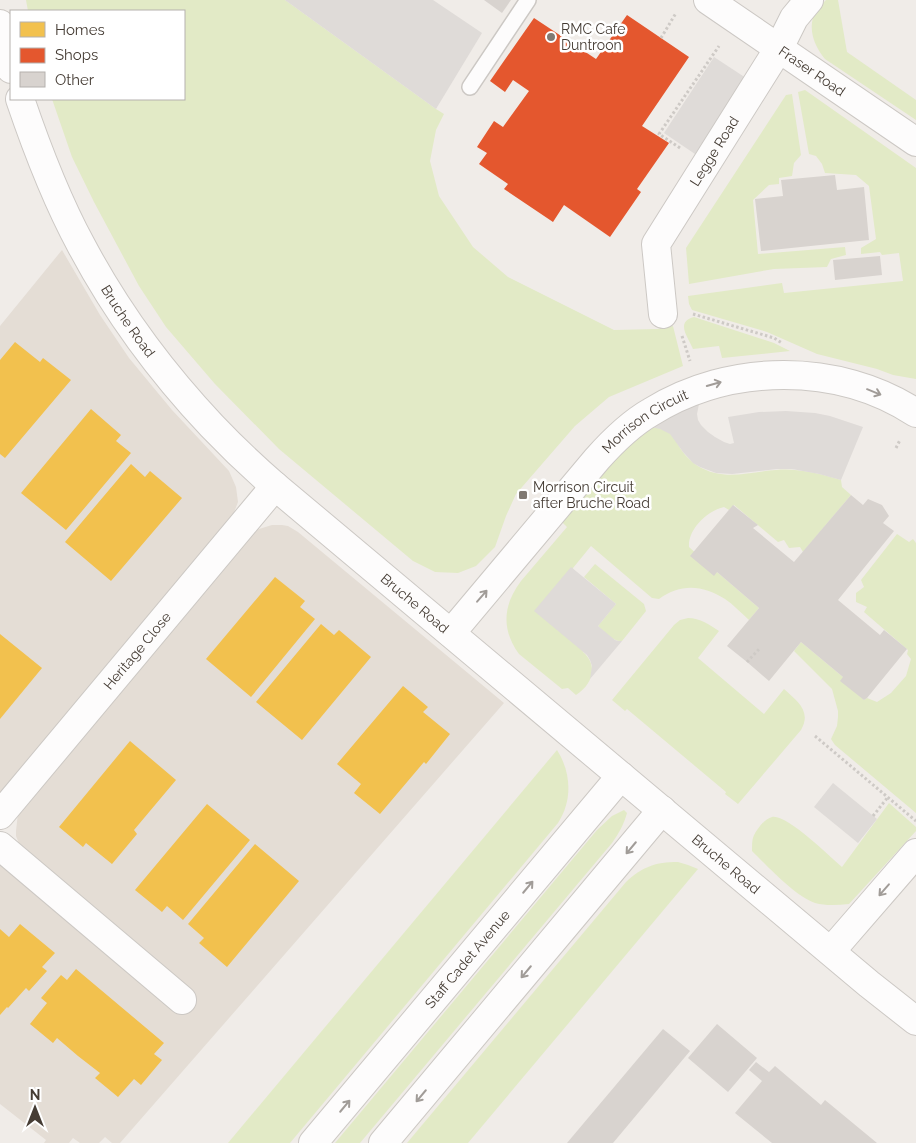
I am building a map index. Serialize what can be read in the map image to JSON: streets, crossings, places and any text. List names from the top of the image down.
{
  "streets": {
    "street": [
      "Fraser Road",
      "Legge Road",
      "Bruche Road",
      "Morrison Circuit",
      "Heritage Close",
      "Staff Cadet Avenue"
    ]
  },
  "crossings": [
    ["Fraser Road", "Legge Road"],
    ["Bruche Road", "Morrison Circuit"],
    ["Bruche Road", "Heritage Close"],
    ["Bruche Road", "Staff Cadet Avenue"]
  ],
  "one_way": ["Morrison Circuit"],
  "places": {
    "other": ["RMC Cafe Duntroon"],
    "transit": ["Morrison Circuit after Bruche Road"]
  },
  "legend": ["Homes", "Shops", "Other"],
  "north": "top"
}
